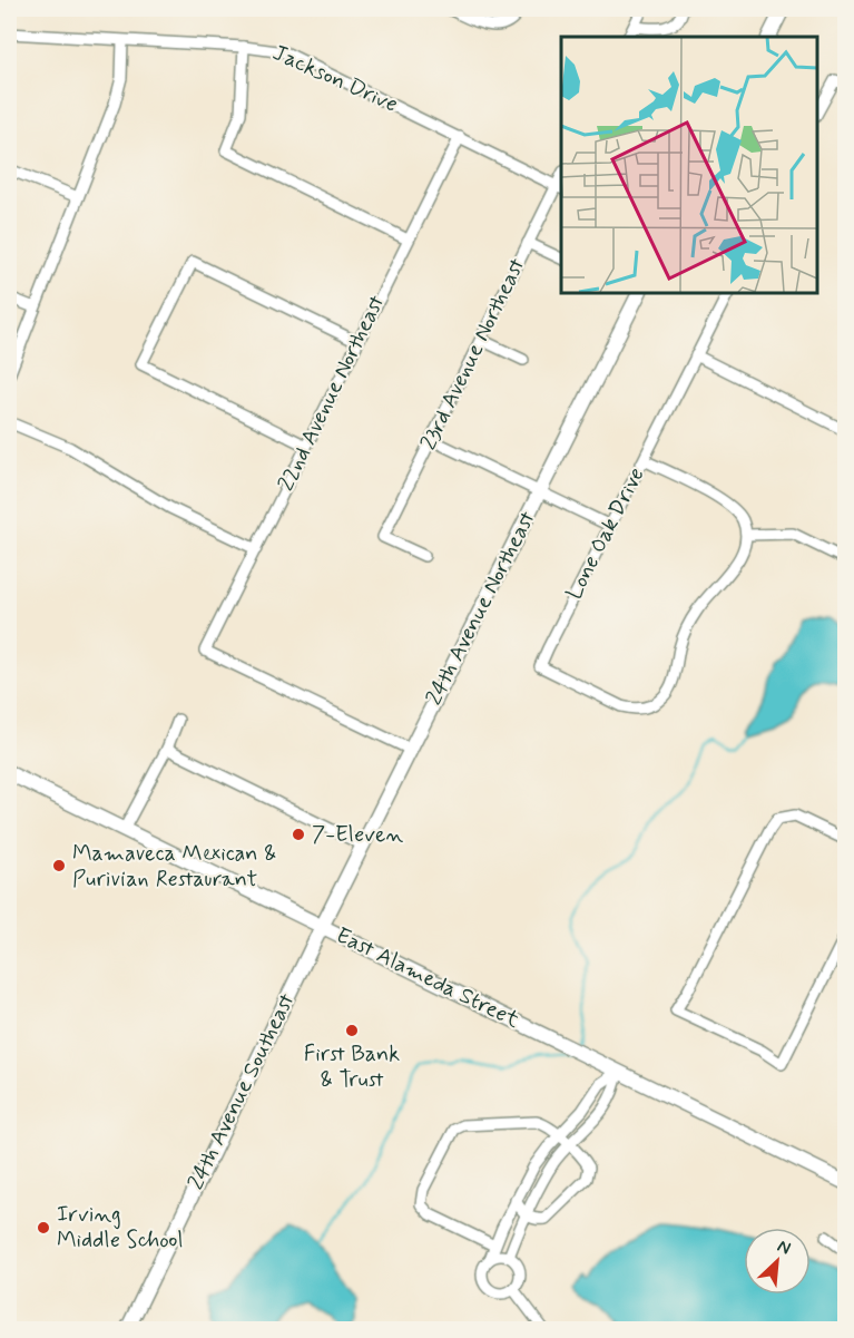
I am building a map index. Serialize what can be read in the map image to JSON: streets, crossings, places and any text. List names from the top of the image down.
{
  "streets": {
    "street": [
      "Jackson Drive",
      "23rd Avenue Northeast",
      "22nd Avenue Northeast",
      "Lone Oak Drive",
      "24th Avenue Northeast",
      "East Alameda Street",
      "24th Avenue Southeast"
    ]
  },
  "crossings": [
    ["Jackson Drive", "23rd Avenue Northeast"],
    ["Jackson Drive", "22nd Avenue Northeast"],
    ["22nd Avenue Northeast", "24th Avenue Northeast"],
    ["24th Avenue Northeast", "East Alameda Street"],
    ["24th Avenue Northeast", "24th Avenue Southeast"],
    ["East Alameda Street", "24th Avenue Southeast"]
  ],
  "places": [
    "7-Eleven",
    "Mamaveca Mexican & Purivian Restaurant",
    "First Bank & Trust",
    "Irving Middle School"
  ],
  "north": "top right"
}
